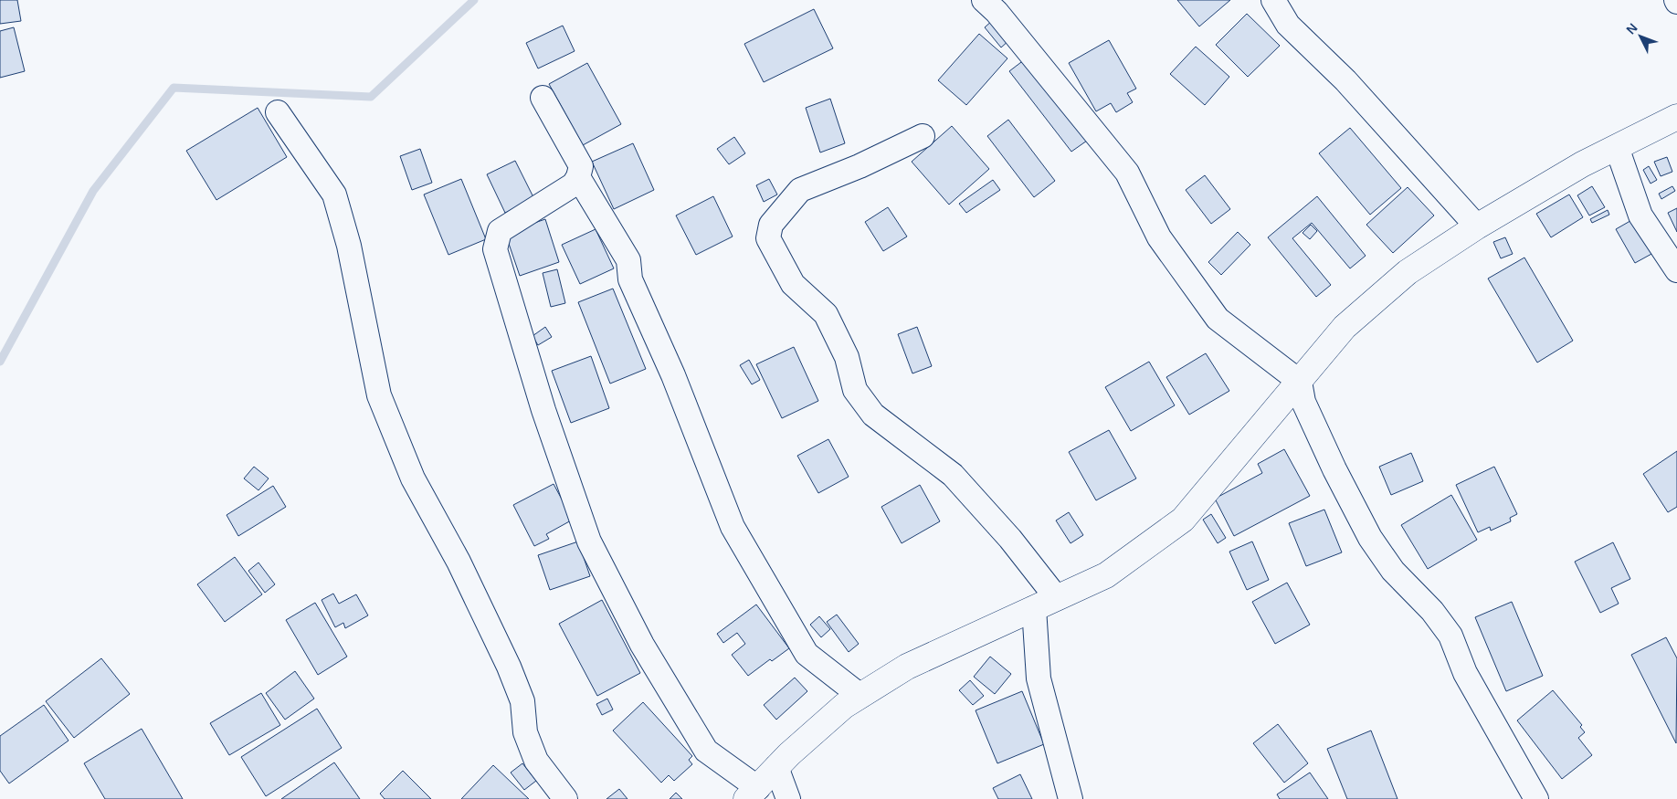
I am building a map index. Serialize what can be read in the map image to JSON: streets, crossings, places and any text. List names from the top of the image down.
{
  "north": "top left"
}
